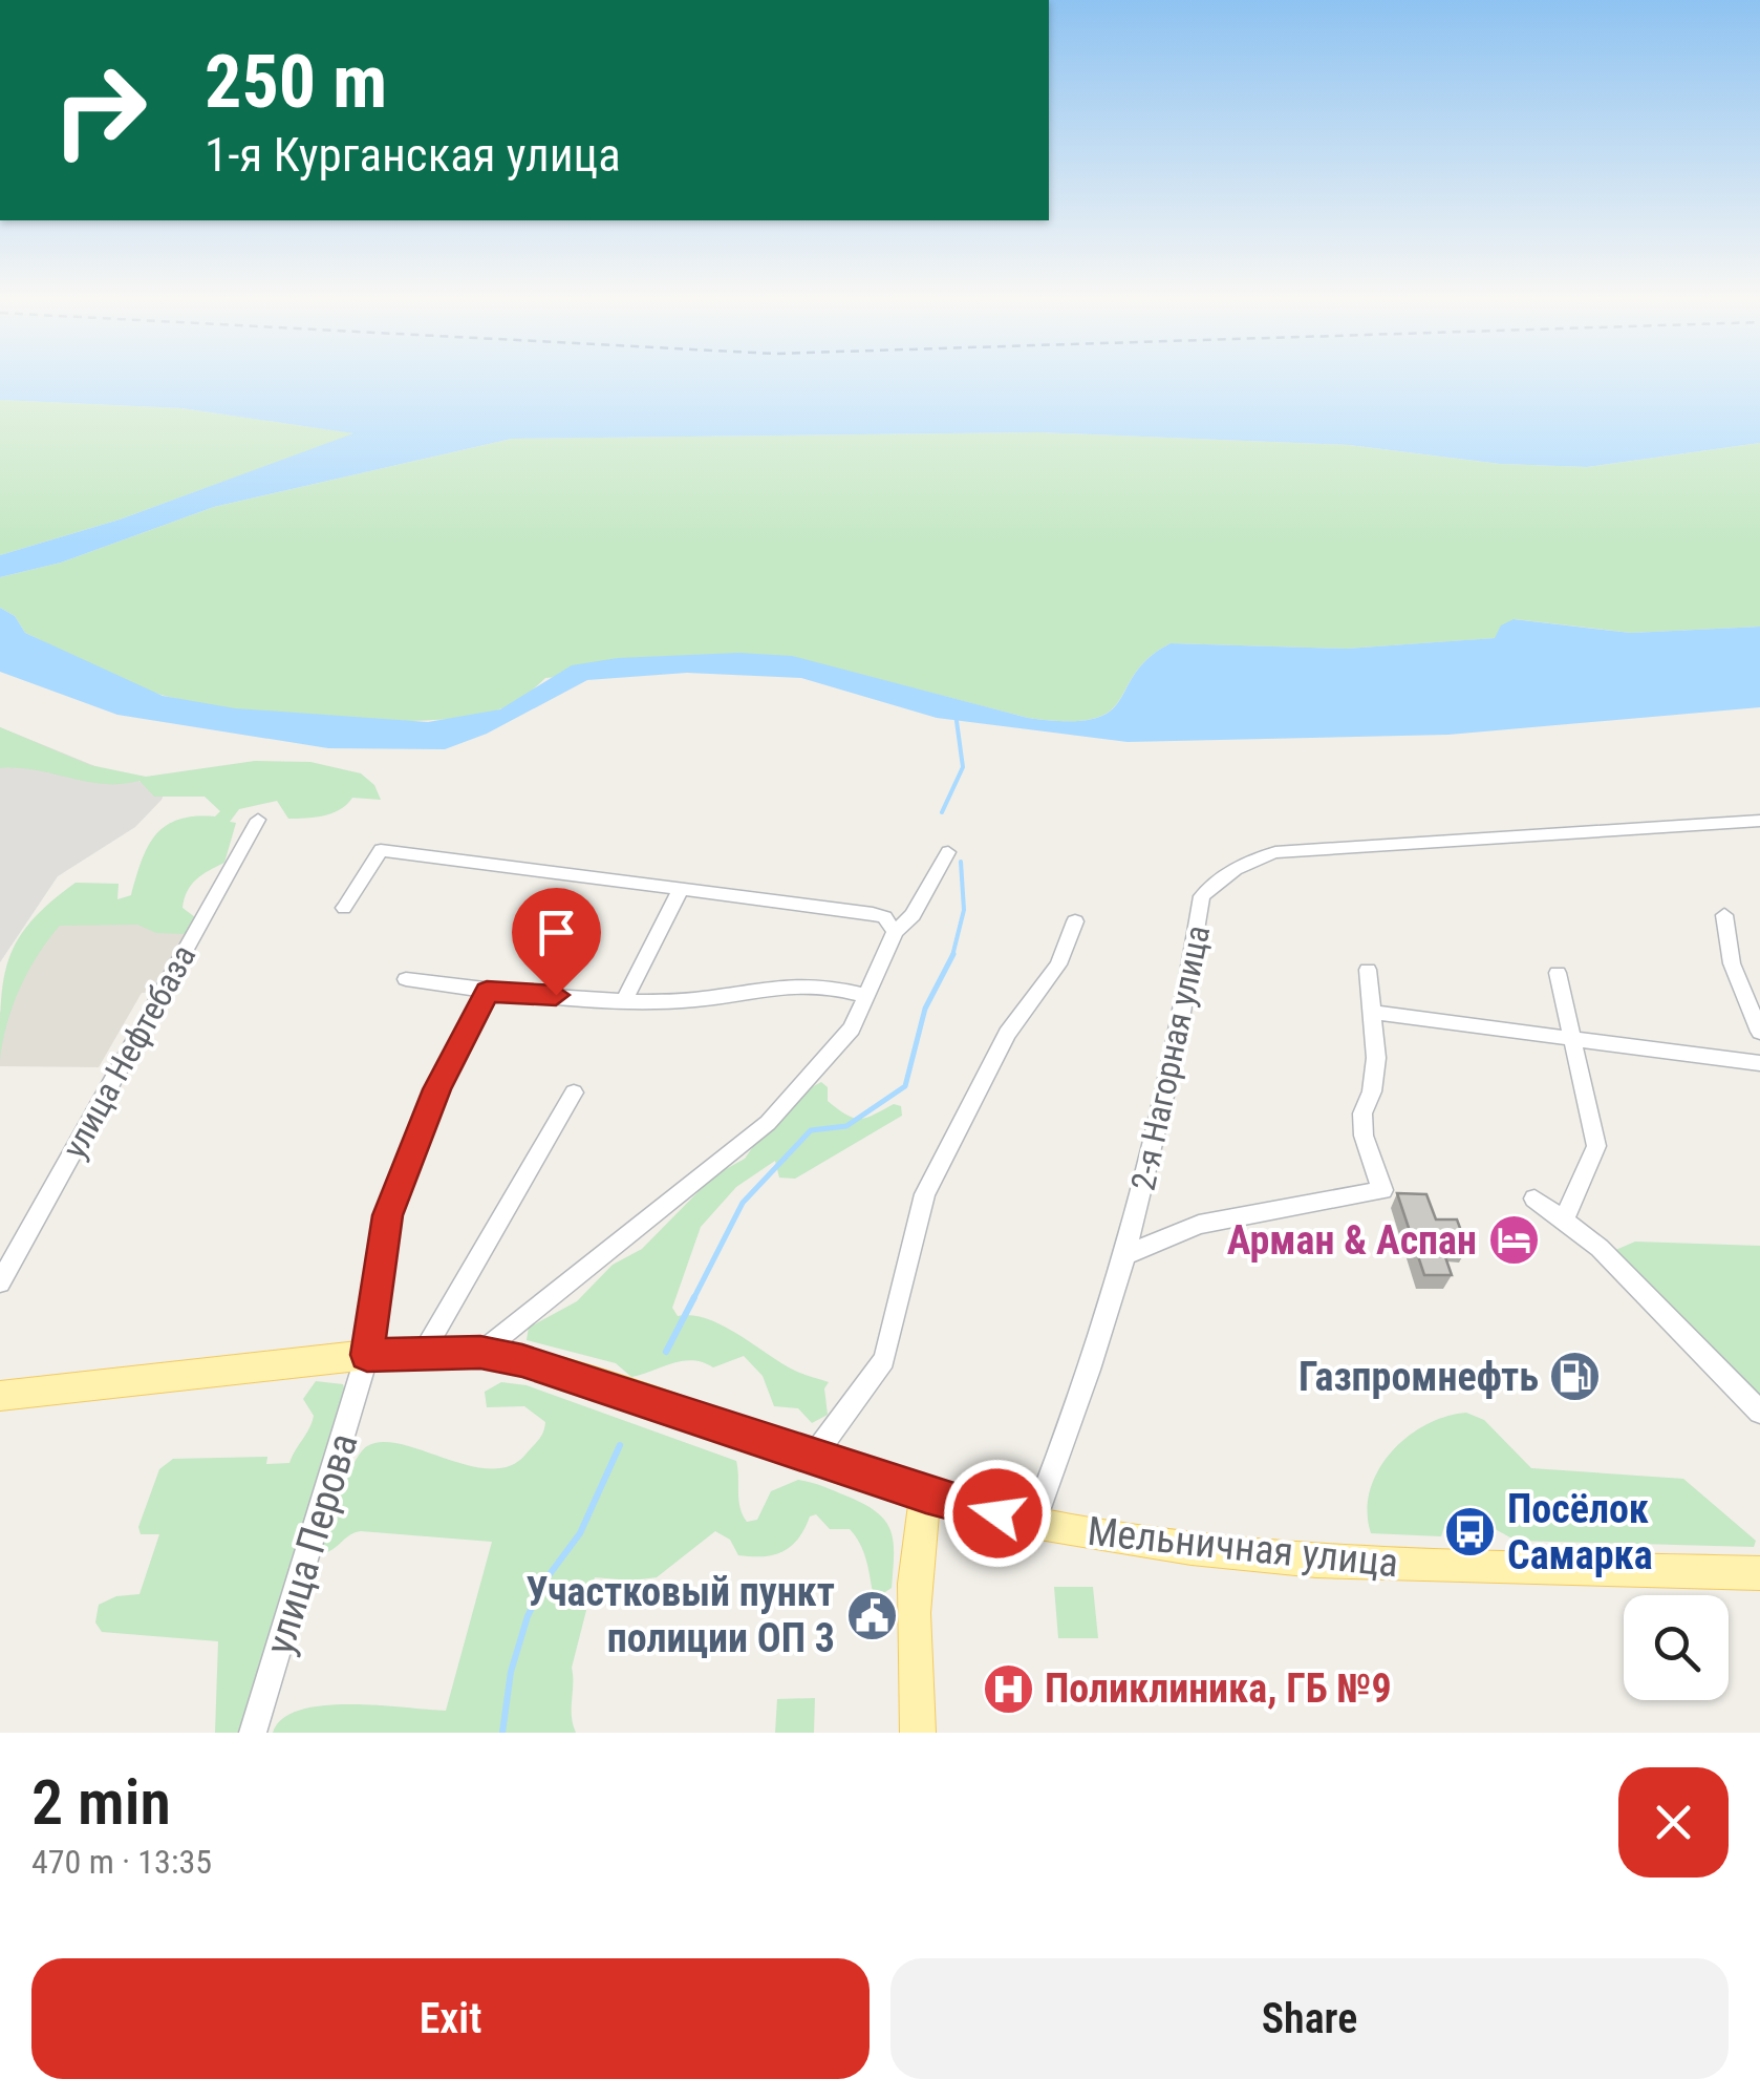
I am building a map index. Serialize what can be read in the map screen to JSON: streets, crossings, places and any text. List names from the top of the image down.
{
  "streets": {
    "main road": ["Мельничная улица"],
    "street": ["улица Нефтебаза", "2-я Нагорная улица", "улица Перова"]
  },
  "crossings": [
    ["2-я Нагорная улица", "Мельничная улица"],
    ["улица Перова", "Мельничная улица"]
  ],
  "places": {
    "hotel": ["Арман & Аспан"],
    "fuel station": ["Газпромнефть"],
    "bus stop": ["Посёлок Самарка"],
    "public building": ["Участковый пункт полиции ОП 3"],
    "hospital": ["Поликлиника, ГБ №9"]
  },
  "page": {
    "turn": ["250 m", "1-я Курганская улица"],
    "heading": ["2 min", "470 m · 13:35"],
    "buttons": ["Exit", "Share"]
  }
}
